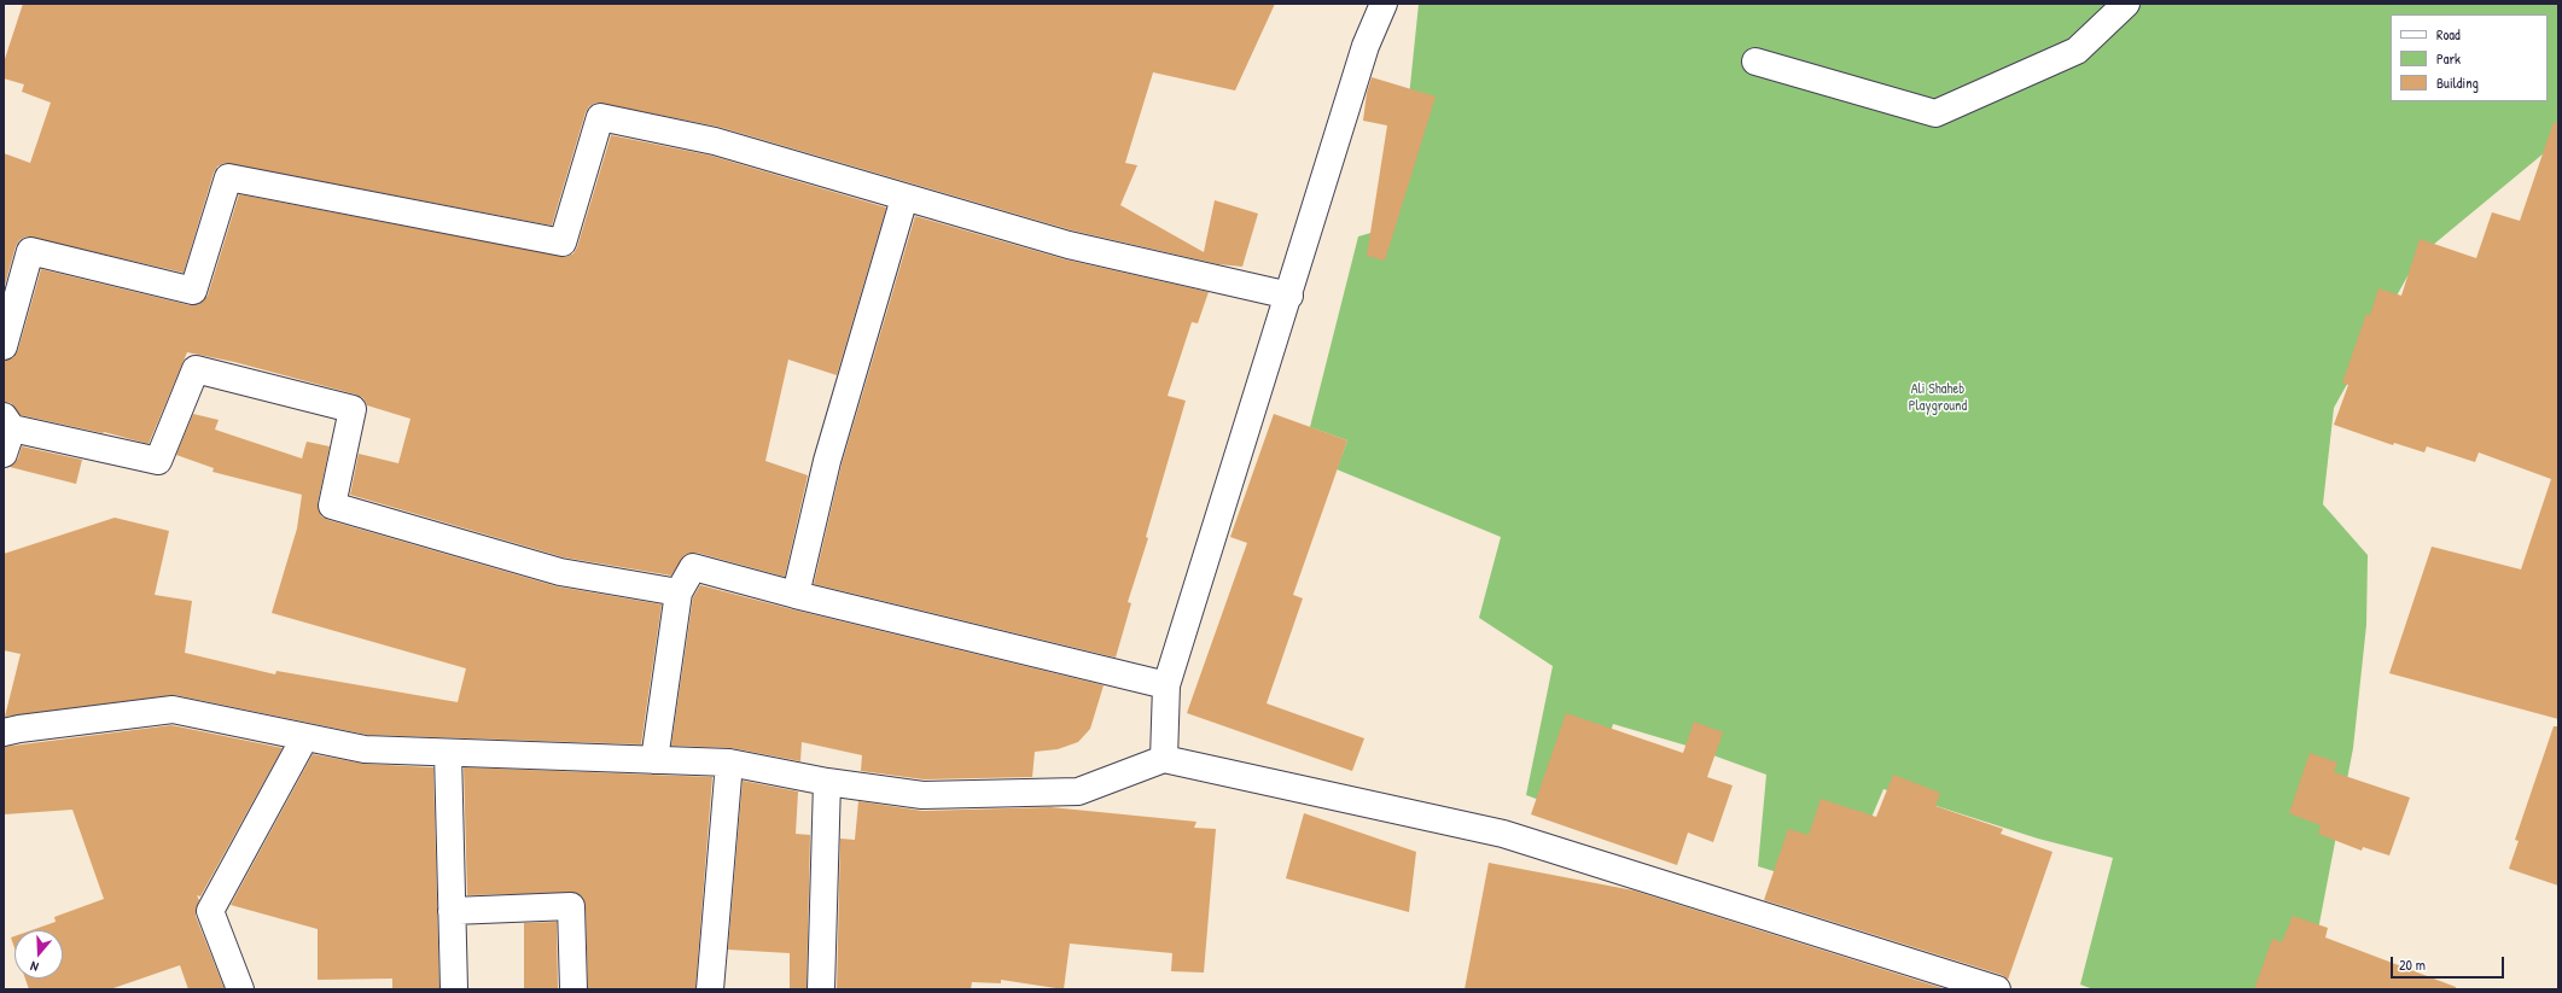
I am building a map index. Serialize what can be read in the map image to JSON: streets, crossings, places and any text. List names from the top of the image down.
{
  "parks": ["Ali Shaheb Playground"],
  "legend": ["Road", "Park", "Building"],
  "scale_bar": "20 m",
  "north": "bottom"
}
